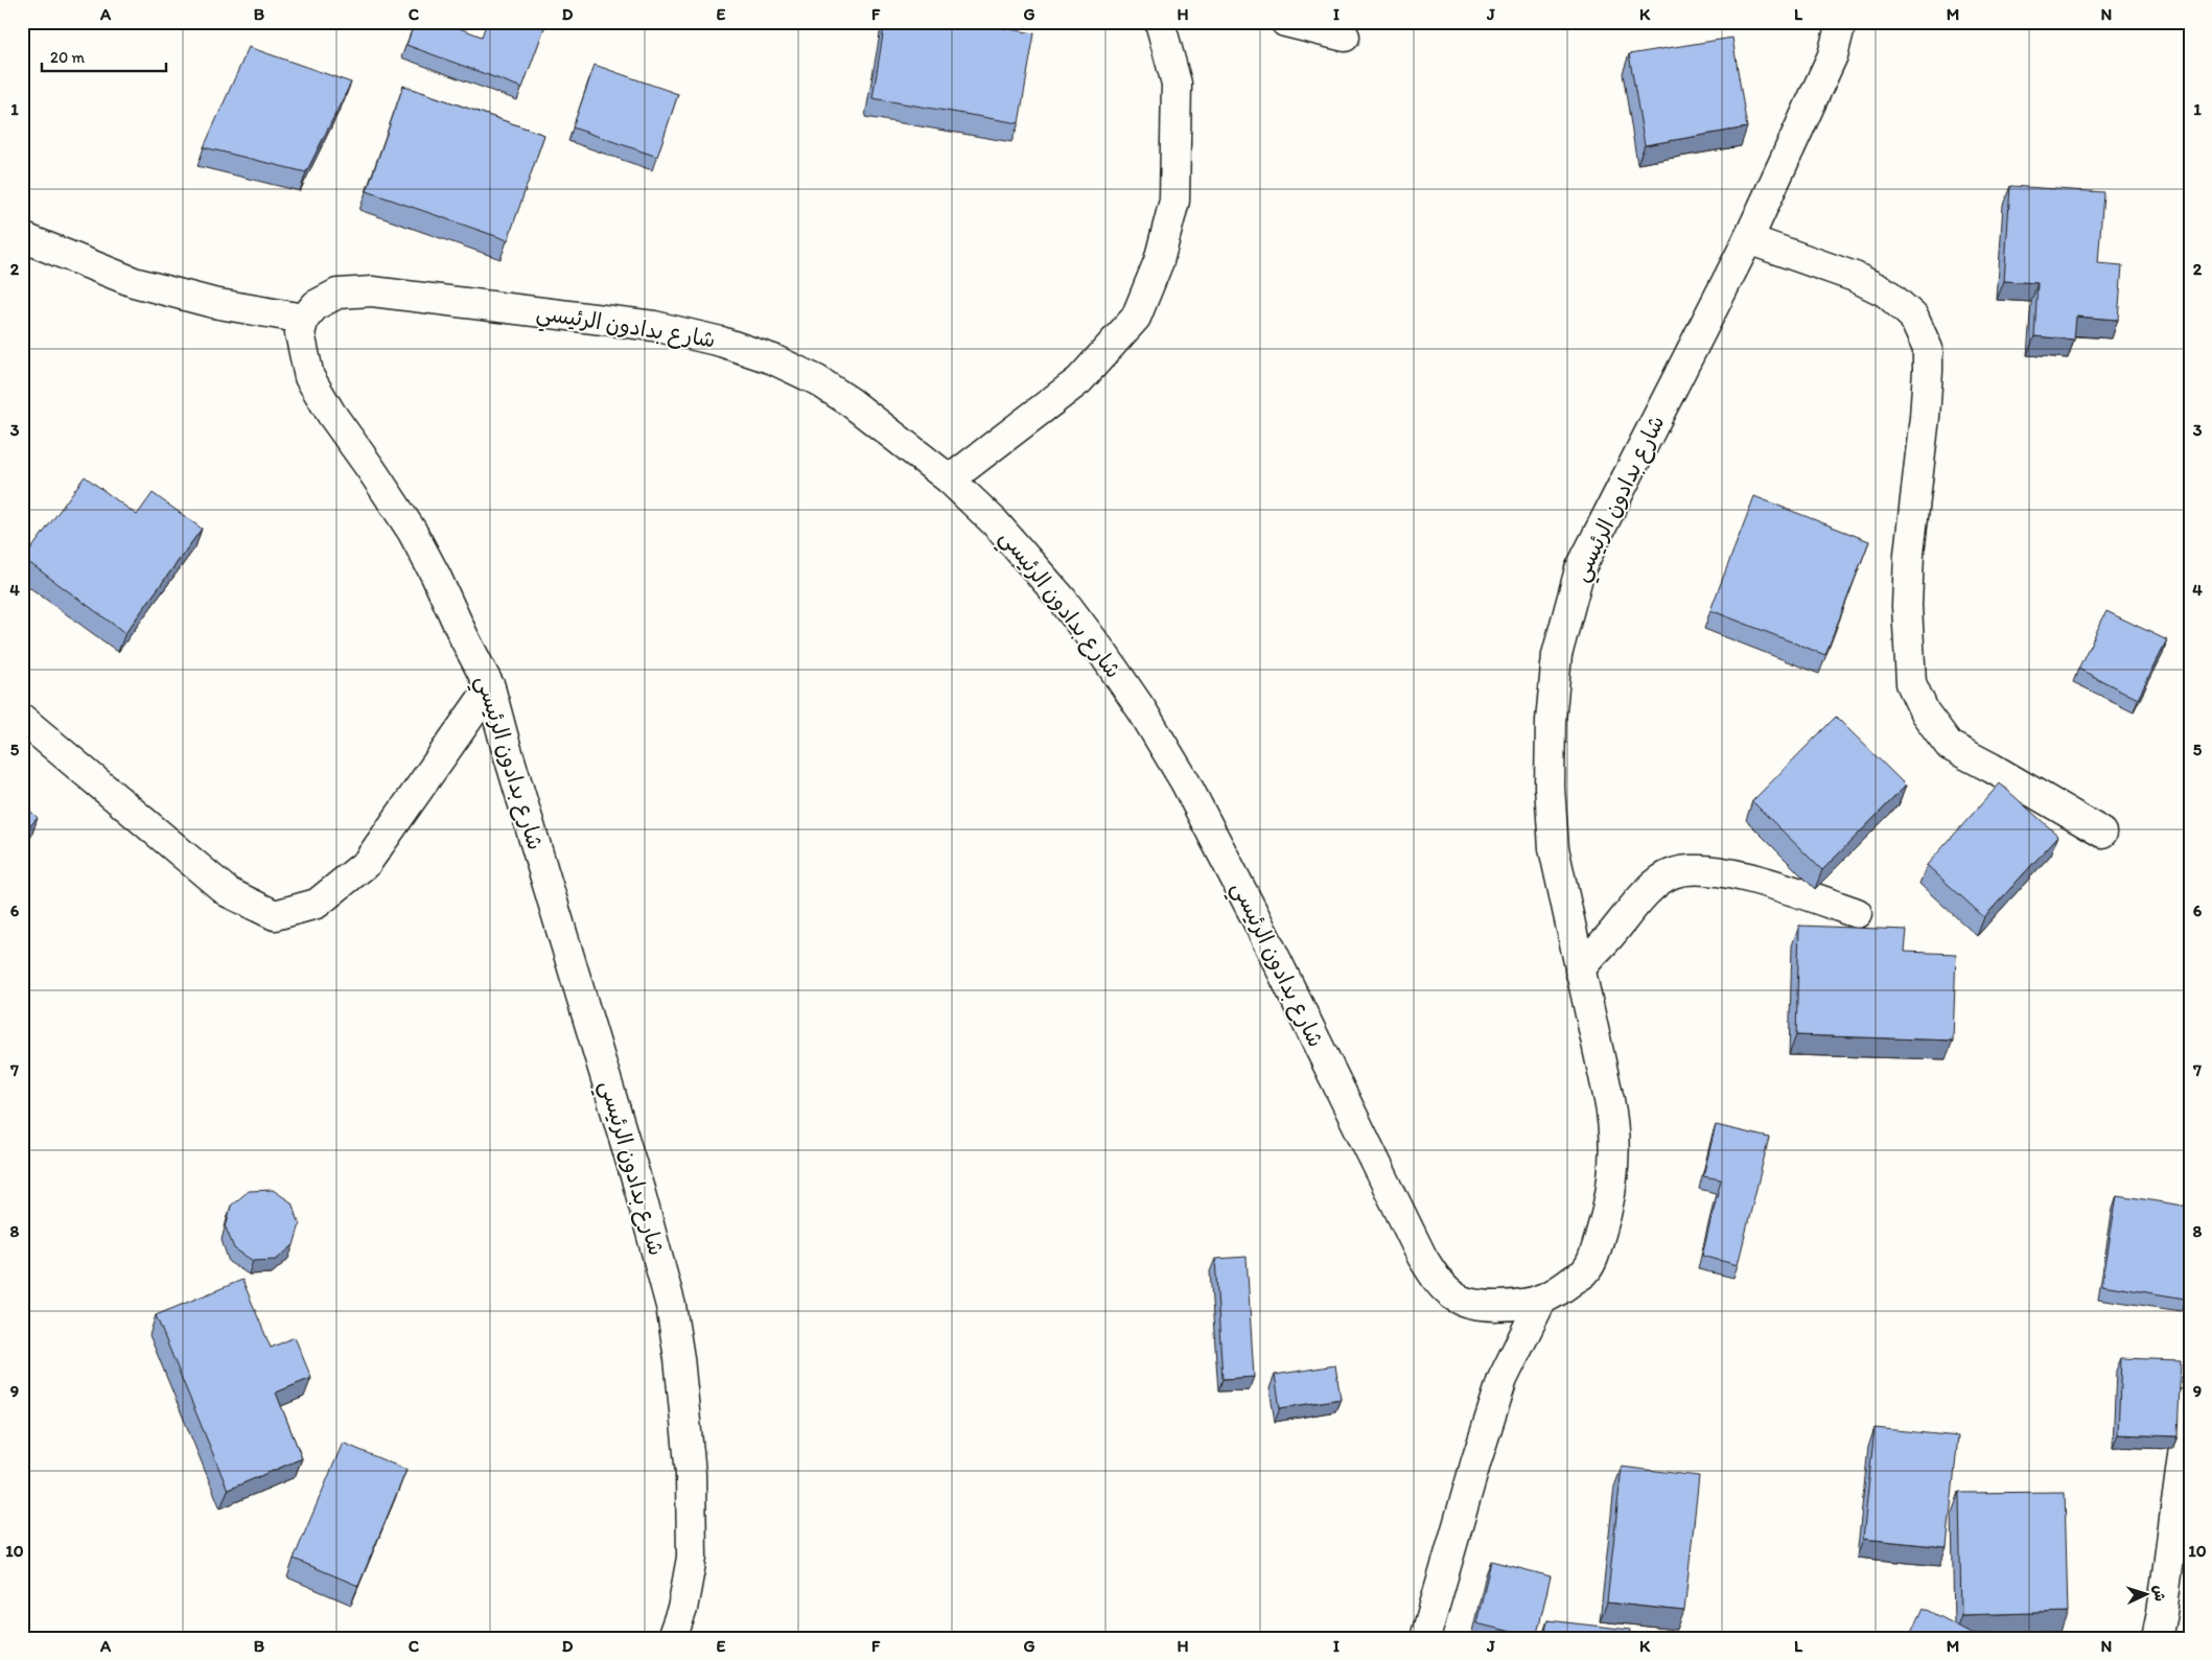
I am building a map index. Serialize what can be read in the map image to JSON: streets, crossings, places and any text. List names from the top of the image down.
{
  "streets": {
    "main road": ["شارع بدادون الرئيسي"]
  },
  "scale_bar": "20 m",
  "north": "right",
  "grid": {
    "columns": [
      "A",
      "B",
      "C",
      "D",
      "E",
      "F",
      "G",
      "H",
      "I",
      "J",
      "K",
      "L",
      "M",
      "N"
    ],
    "rows": [
      "1",
      "2",
      "3",
      "4",
      "5",
      "6",
      "7",
      "8",
      "9",
      "10"
    ]
  }
}
